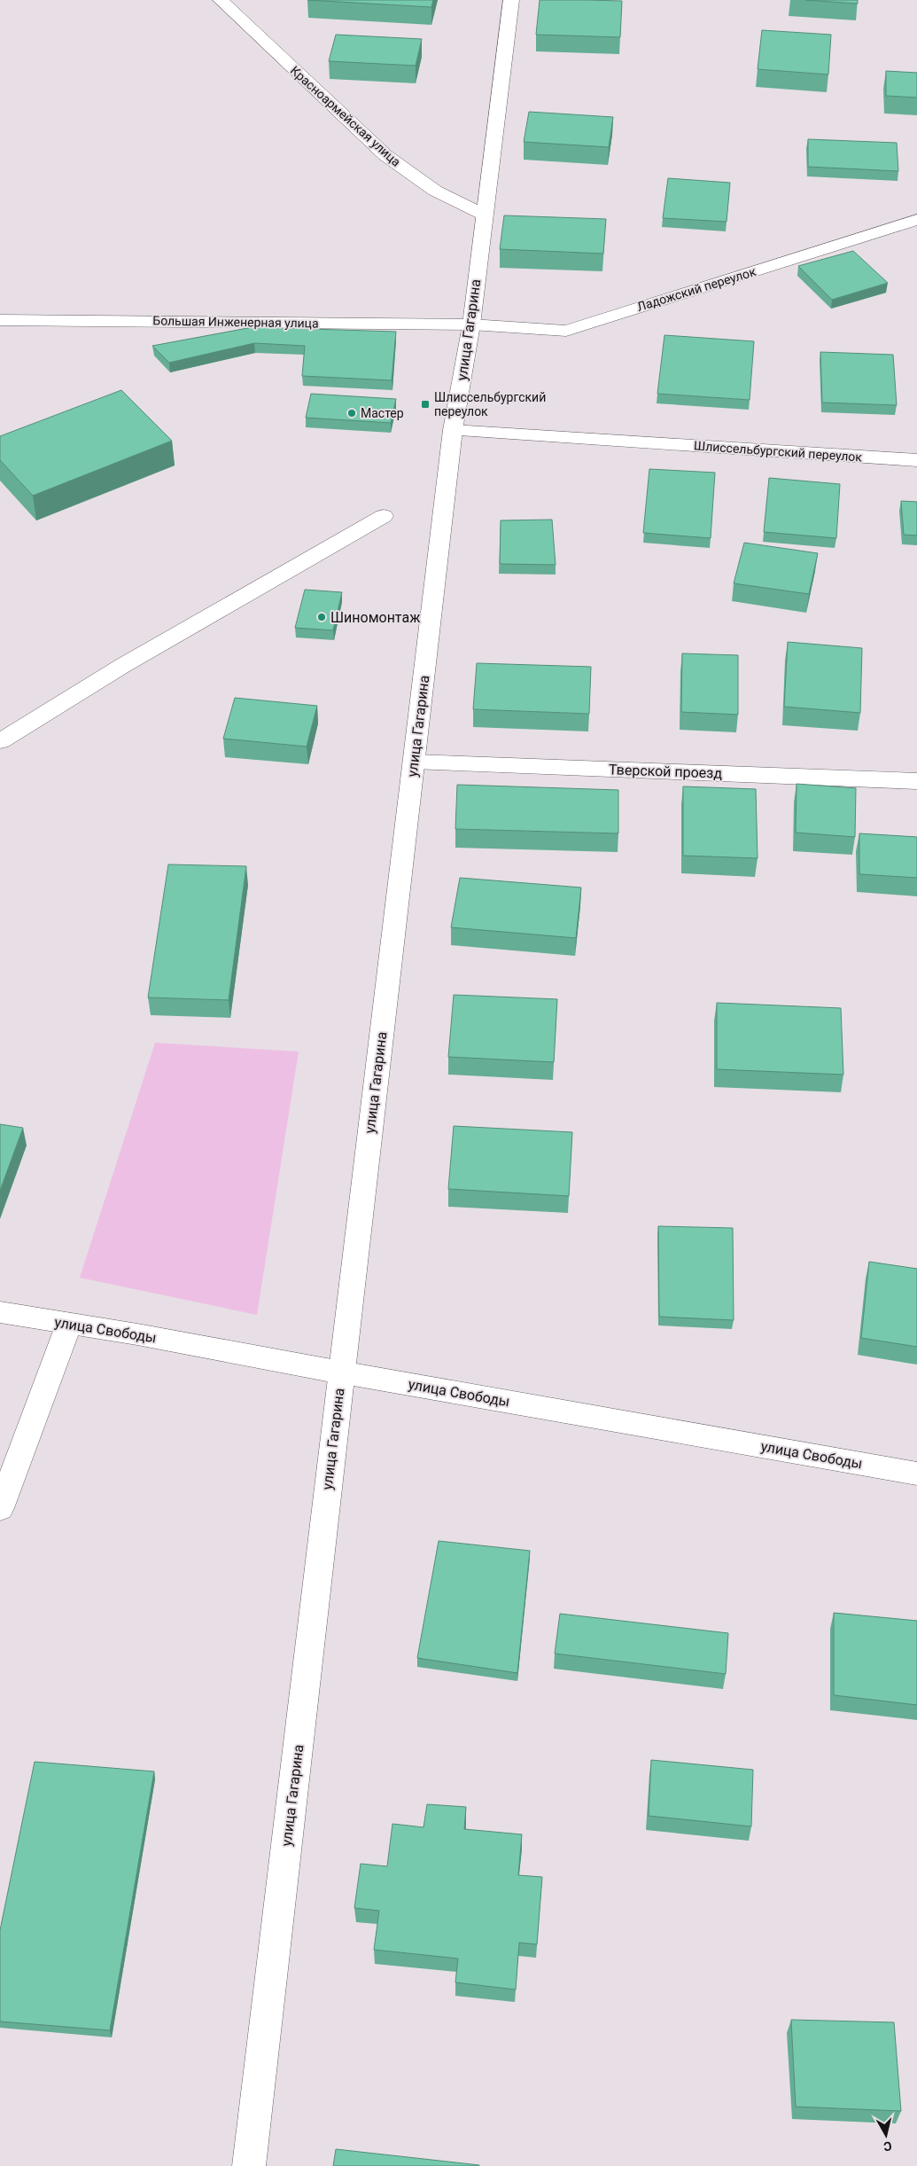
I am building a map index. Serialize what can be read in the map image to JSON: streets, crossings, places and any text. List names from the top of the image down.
{
  "streets": {
    "street": [
      "Красноармейская улица",
      "Ладожский переулок",
      "Большая Инженерная улица",
      "улица Гагарина",
      "Шлиссельбургский переулок",
      "Тверской проезд",
      "улица Свободы"
    ]
  },
  "crossings": [
    ["Красноармейская улица", "улица Гагарина"],
    ["Ладожский переулок", "Большая Инженерная улица"],
    ["Ладожский переулок", "улица Гагарина"],
    ["Большая Инженерная улица", "улица Гагарина"],
    ["улица Гагарина", "Шлиссельбургский переулок"],
    ["улица Гагарина", "Тверской проезд"],
    ["улица Гагарина", "улица Свободы"]
  ],
  "places": {
    "transit": ["Шлиссельбургский переулок"],
    "other": ["Мастер", "Шиномонтаж"]
  },
  "north": "bottom"
}
